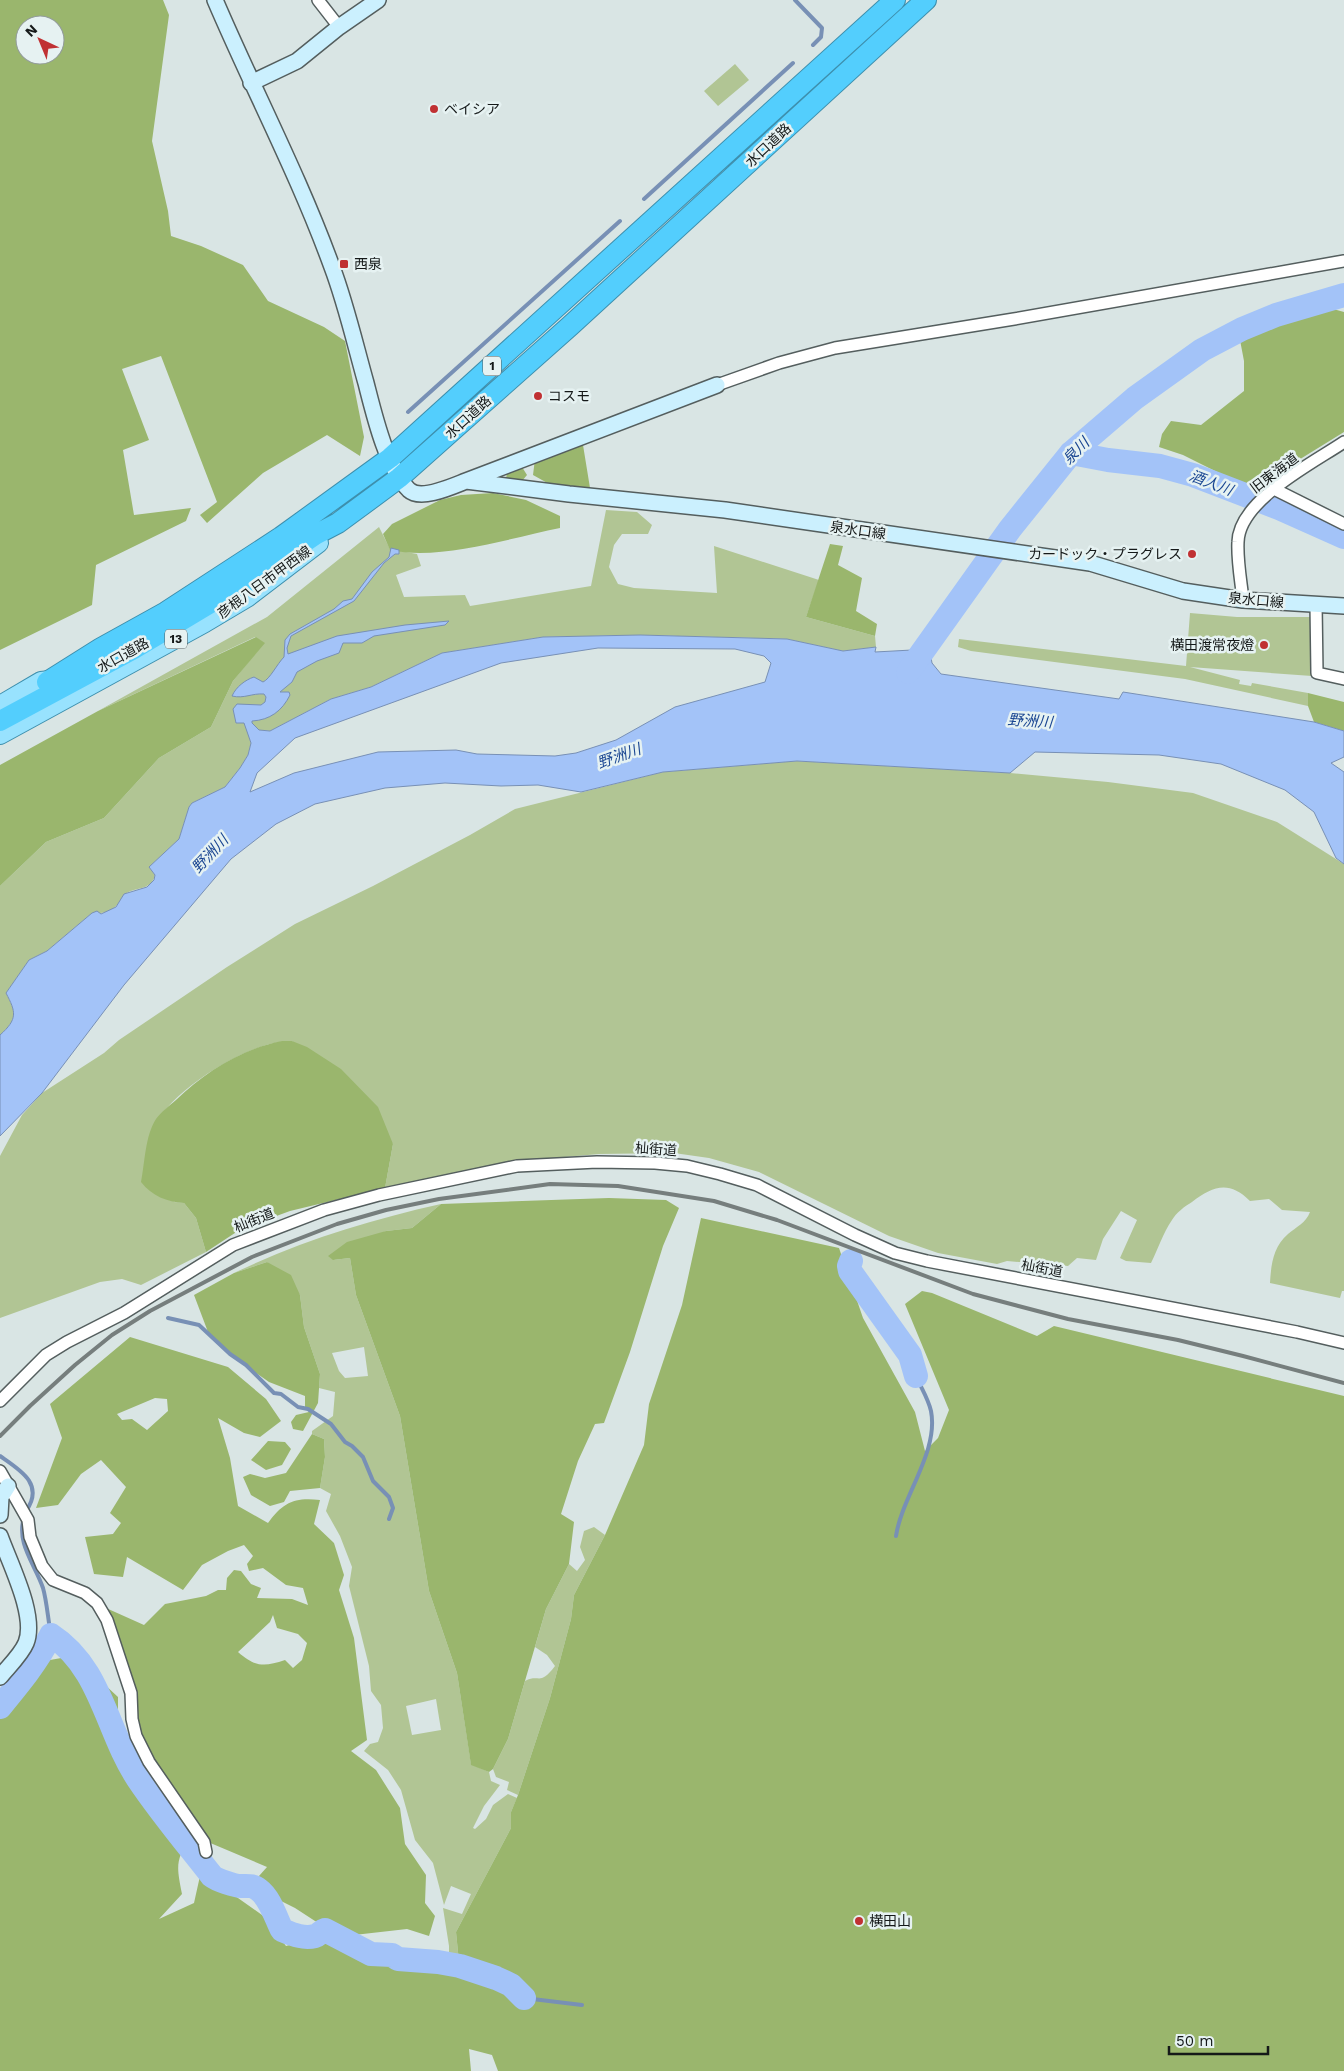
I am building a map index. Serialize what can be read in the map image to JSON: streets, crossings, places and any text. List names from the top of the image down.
{
  "streets": {
    "highway": ["水口道路", "1"],
    "main road": ["彦根八日市甲西線", "13"],
    "street": ["旧東海道", "泉水口線", "杣街道"]
  },
  "crossings": [
    ["水口道路", "泉水口線"],
    ["水口道路", "彦根八日市甲西線"],
    ["旧東海道", "泉水口線"]
  ],
  "water": ["泉川", "酒人川", "野洲川"],
  "places": {
    "other": [
      "ベイシア",
      "コスモ",
      "カードック・プラグレス",
      "横田渡常夜燈",
      "横田山"
    ],
    "transit": ["西泉"]
  },
  "scale_bar": "50 m",
  "north": "top left"
}
